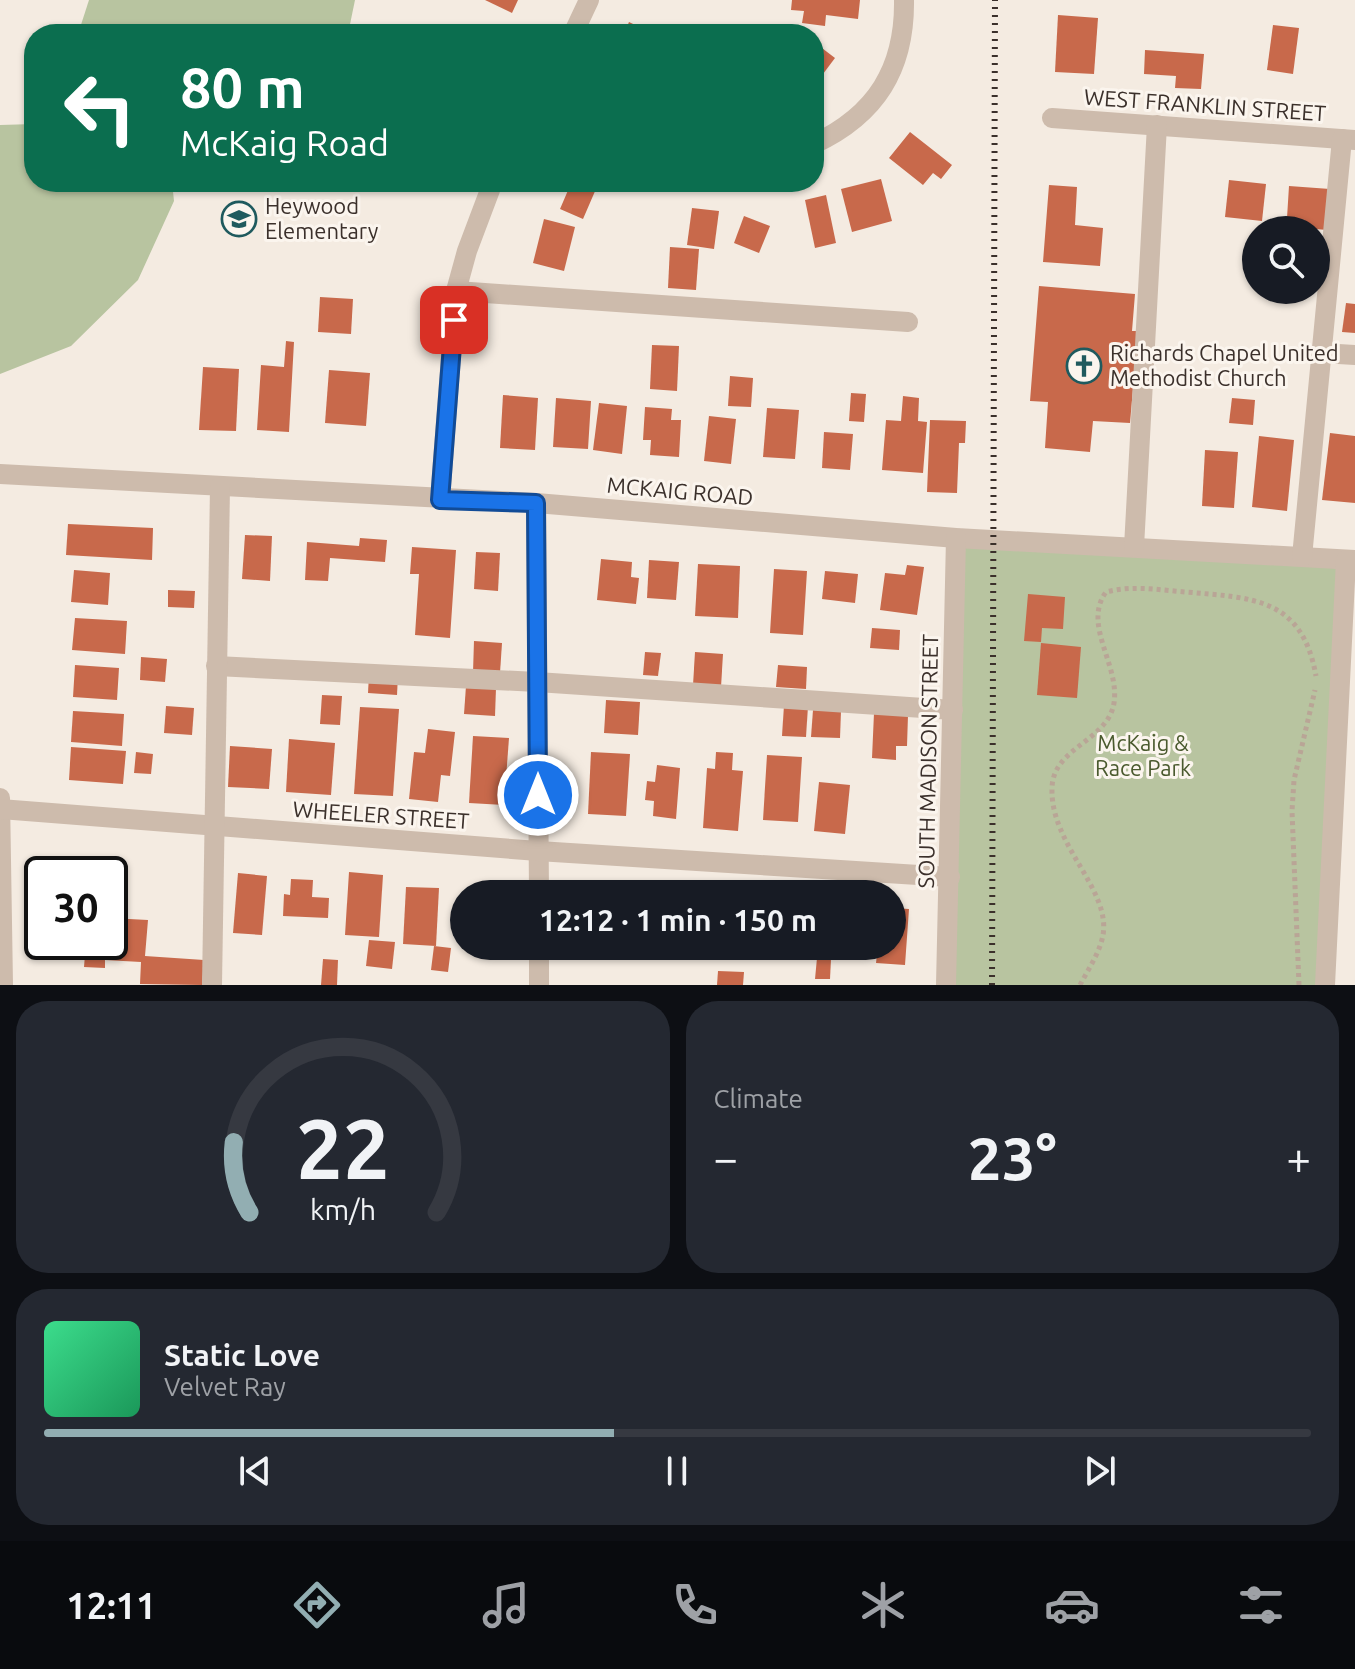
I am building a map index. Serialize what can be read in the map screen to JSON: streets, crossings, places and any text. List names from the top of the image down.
{
  "streets": {
    "street": [
      "WEST FRANKLIN STREET",
      "MCKAIG ROAD",
      "SOUTH MADISON STREET",
      "WHEELER STREET"
    ]
  },
  "crossings": [
    ["MCKAIG ROAD", "SOUTH MADISON STREET"],
    ["SOUTH MADISON STREET", "WHEELER STREET"]
  ],
  "parks": ["McKaig & Race Park"],
  "places": {
    "school or university": ["Heywood Elementary"],
    "church": ["Richards Chapel United Methodist Church"]
  },
  "page": {
    "turn": ["80 m", "McKaig Road"],
    "limit": "30",
    "trip": "12:12 · 1 min · 150 m",
    "tile": "Climate",
    "heat": ["−", "23°", "+"],
    "song": ["Static Love", "Velvet Ray"],
    "tabs": "12:11",
    "gauge": ["22", "km/h"]
  }
}
